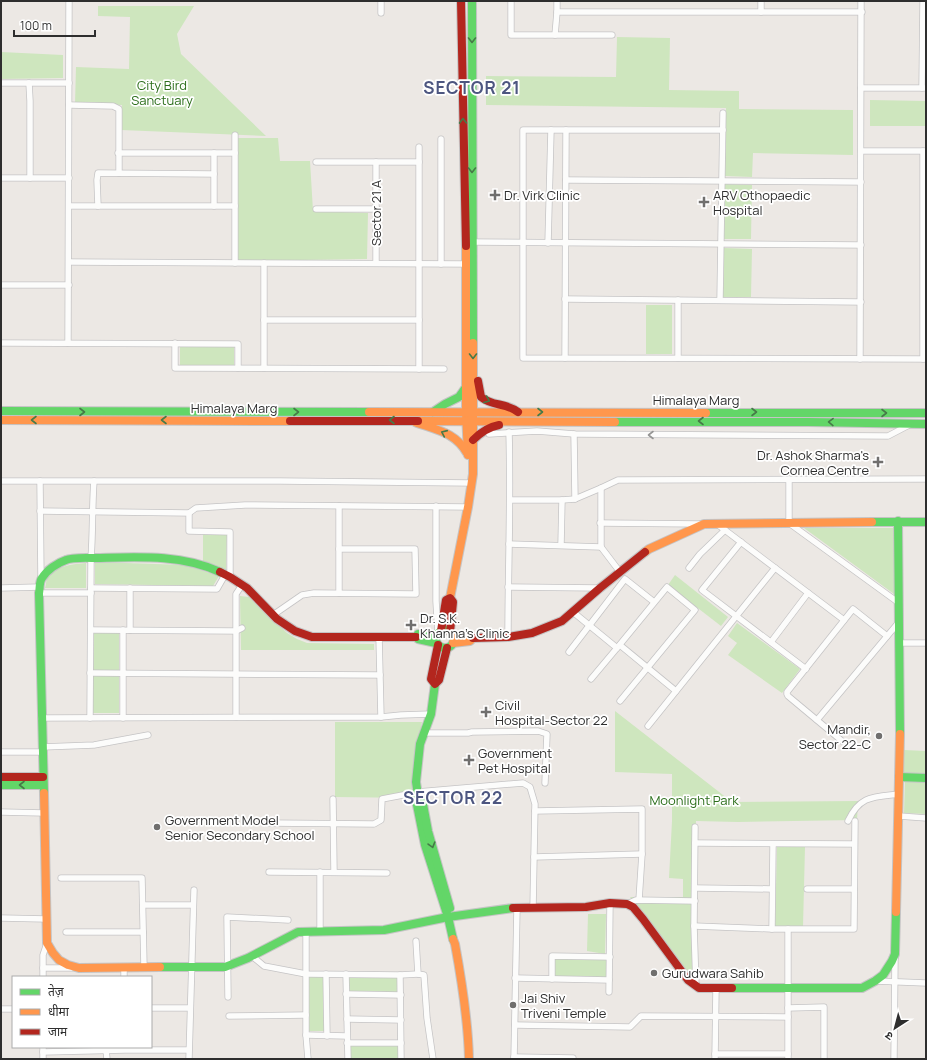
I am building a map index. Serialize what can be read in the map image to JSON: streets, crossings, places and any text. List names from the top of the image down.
{
  "streets": {
    "street": ["Sector 21 A", "Himalaya Marg"]
  },
  "districts": ["SECTOR 21", "SECTOR 22"],
  "parks": ["City Bird Sanctuary", "Moonlight Park"],
  "places": {
    "health": [
      "Dr. Virk Clinic",
      "ARV Othopaedic Hospital",
      "Dr. Ashok Sharma's Cornea Centre",
      "Dr. S.K. Khanna's Clinic",
      "Civil Hospital-Sector 22",
      "Government Pet Hospital"
    ],
    "other": [
      "Mandir, Sector 22-C",
      "Government Model Senior Secondary School",
      "Gurudwara Sahib",
      "Jai Shiv Triveni Temple"
    ]
  },
  "legend": ["तेज़", "धीमा", "जाम"],
  "scale_bar": "100 m",
  "north": "bottom left"
}
